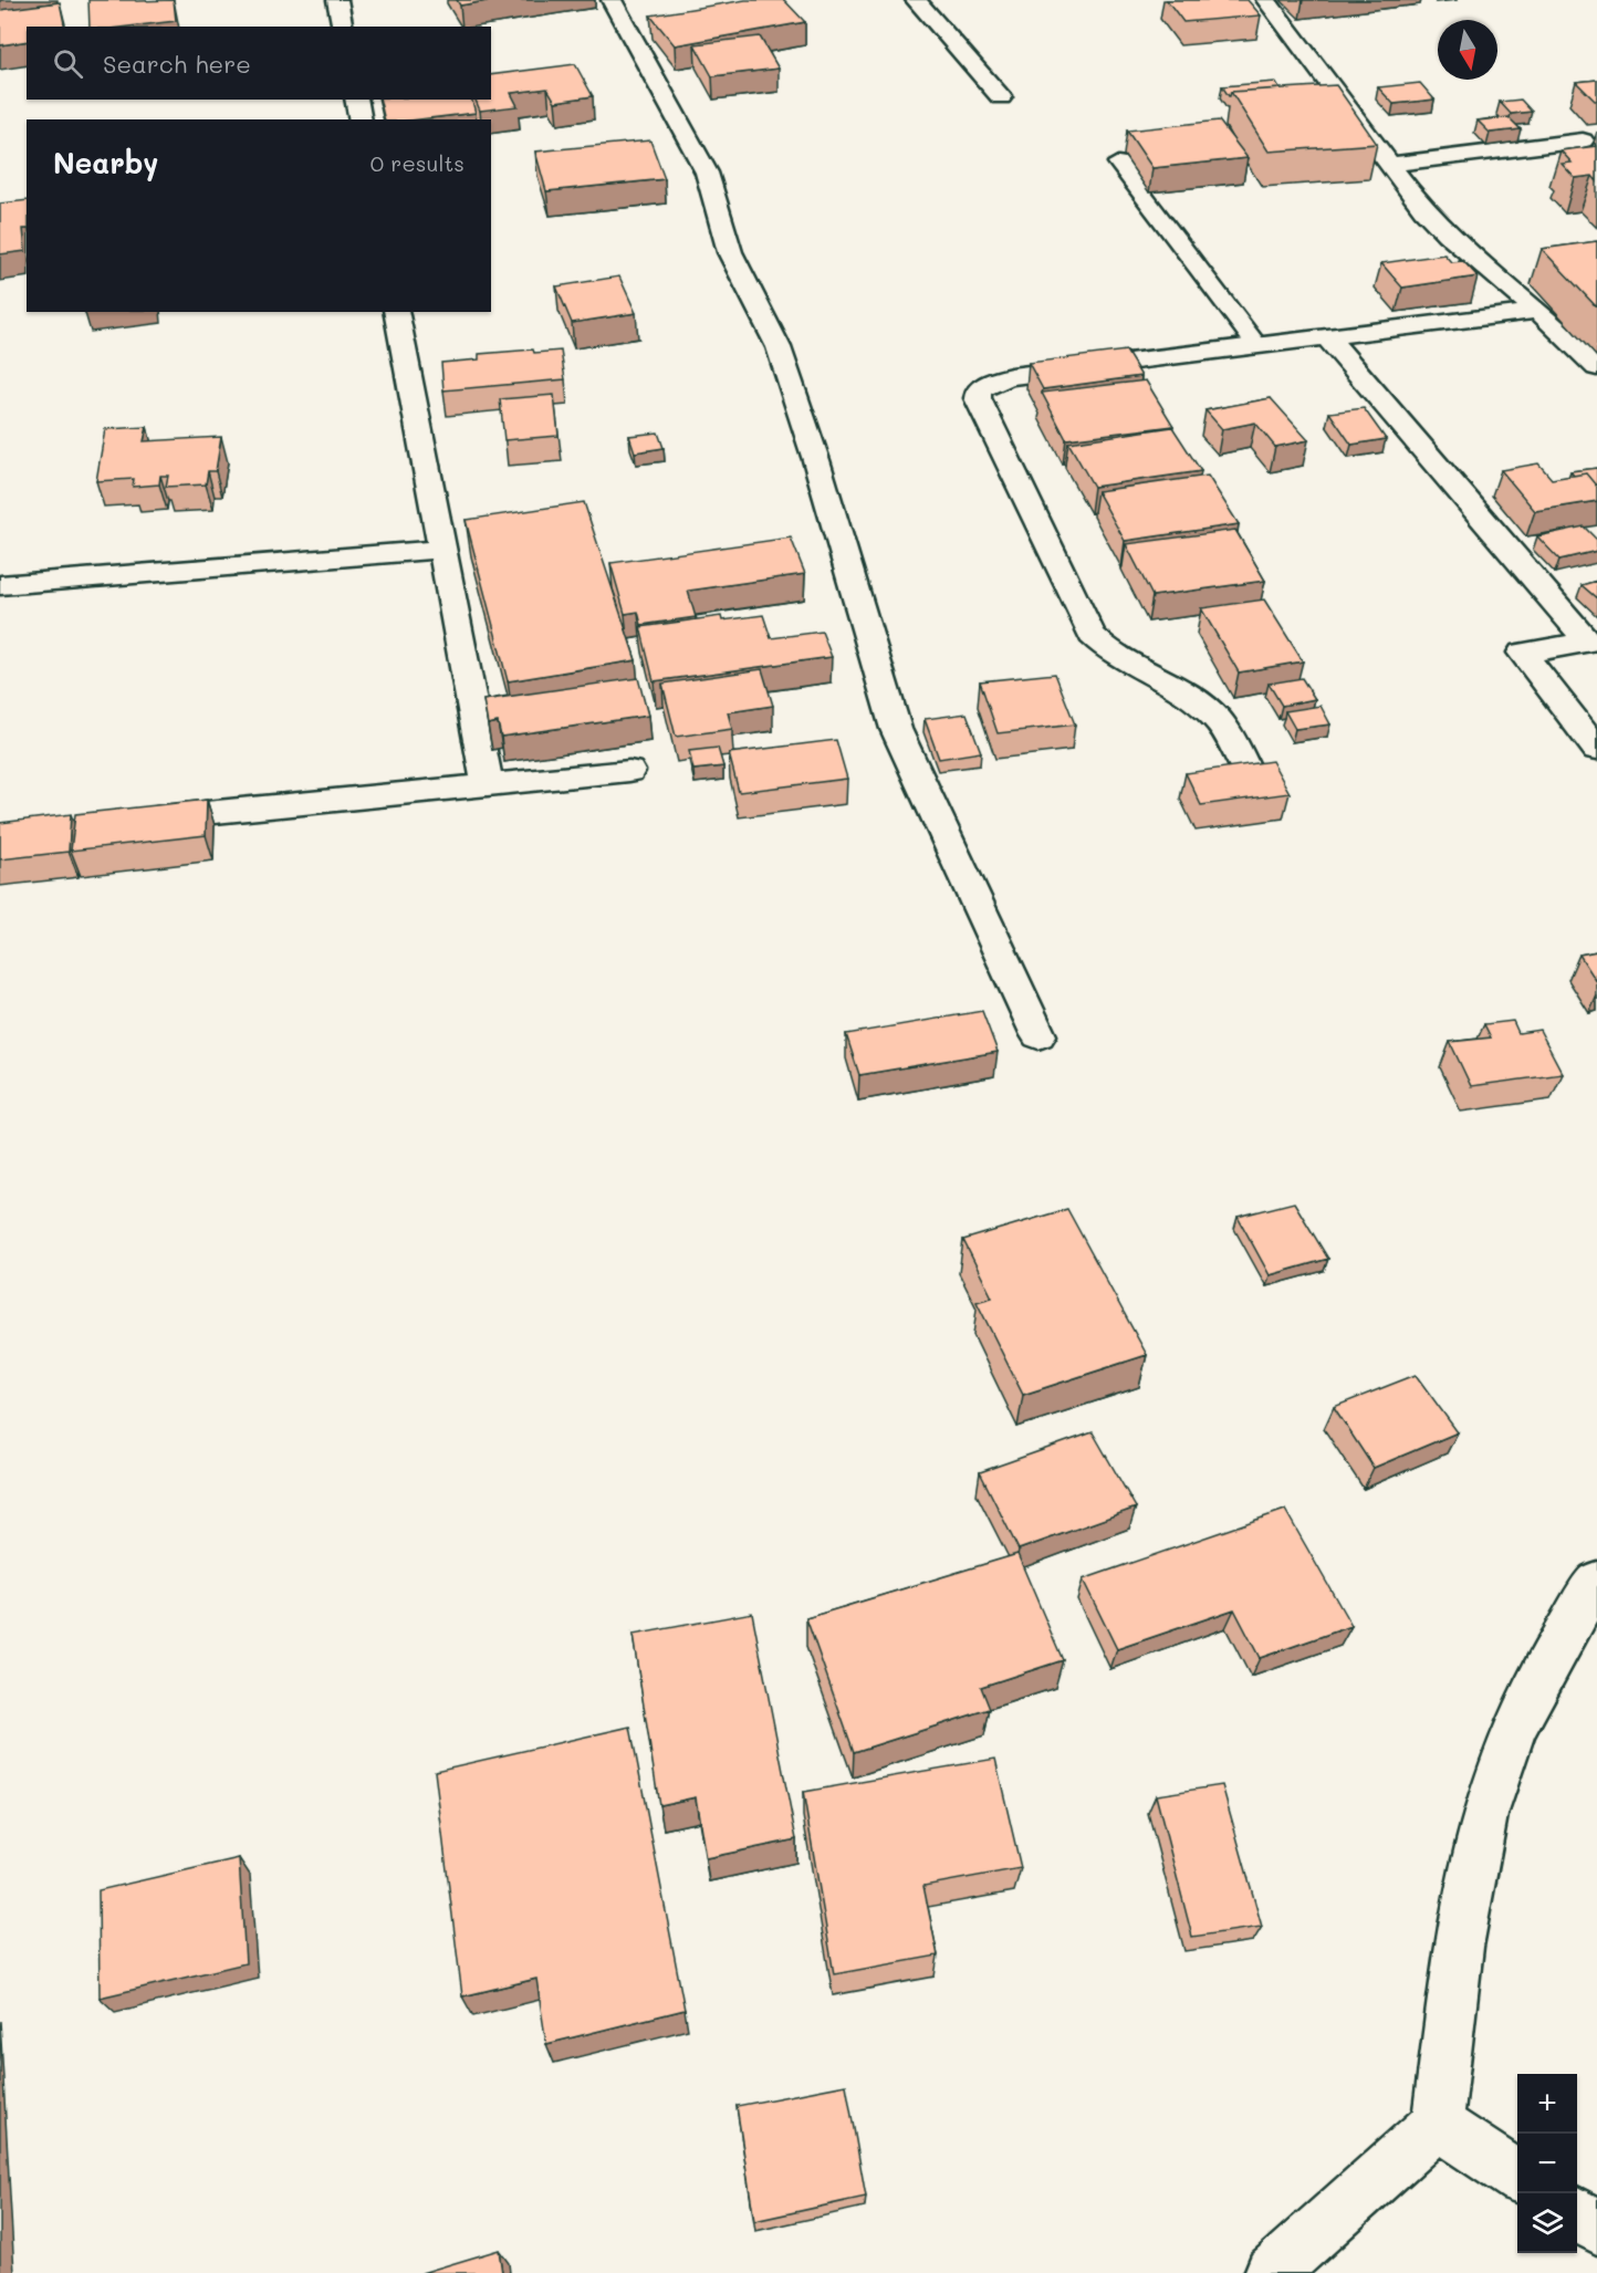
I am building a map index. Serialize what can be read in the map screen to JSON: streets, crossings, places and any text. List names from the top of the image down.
{
  "north": "bottom",
  "page": {
    "search": "Search here",
    "heading": ["Nearby", "0 results"],
    "map_buttons": ["+", "−"]
  }
}
